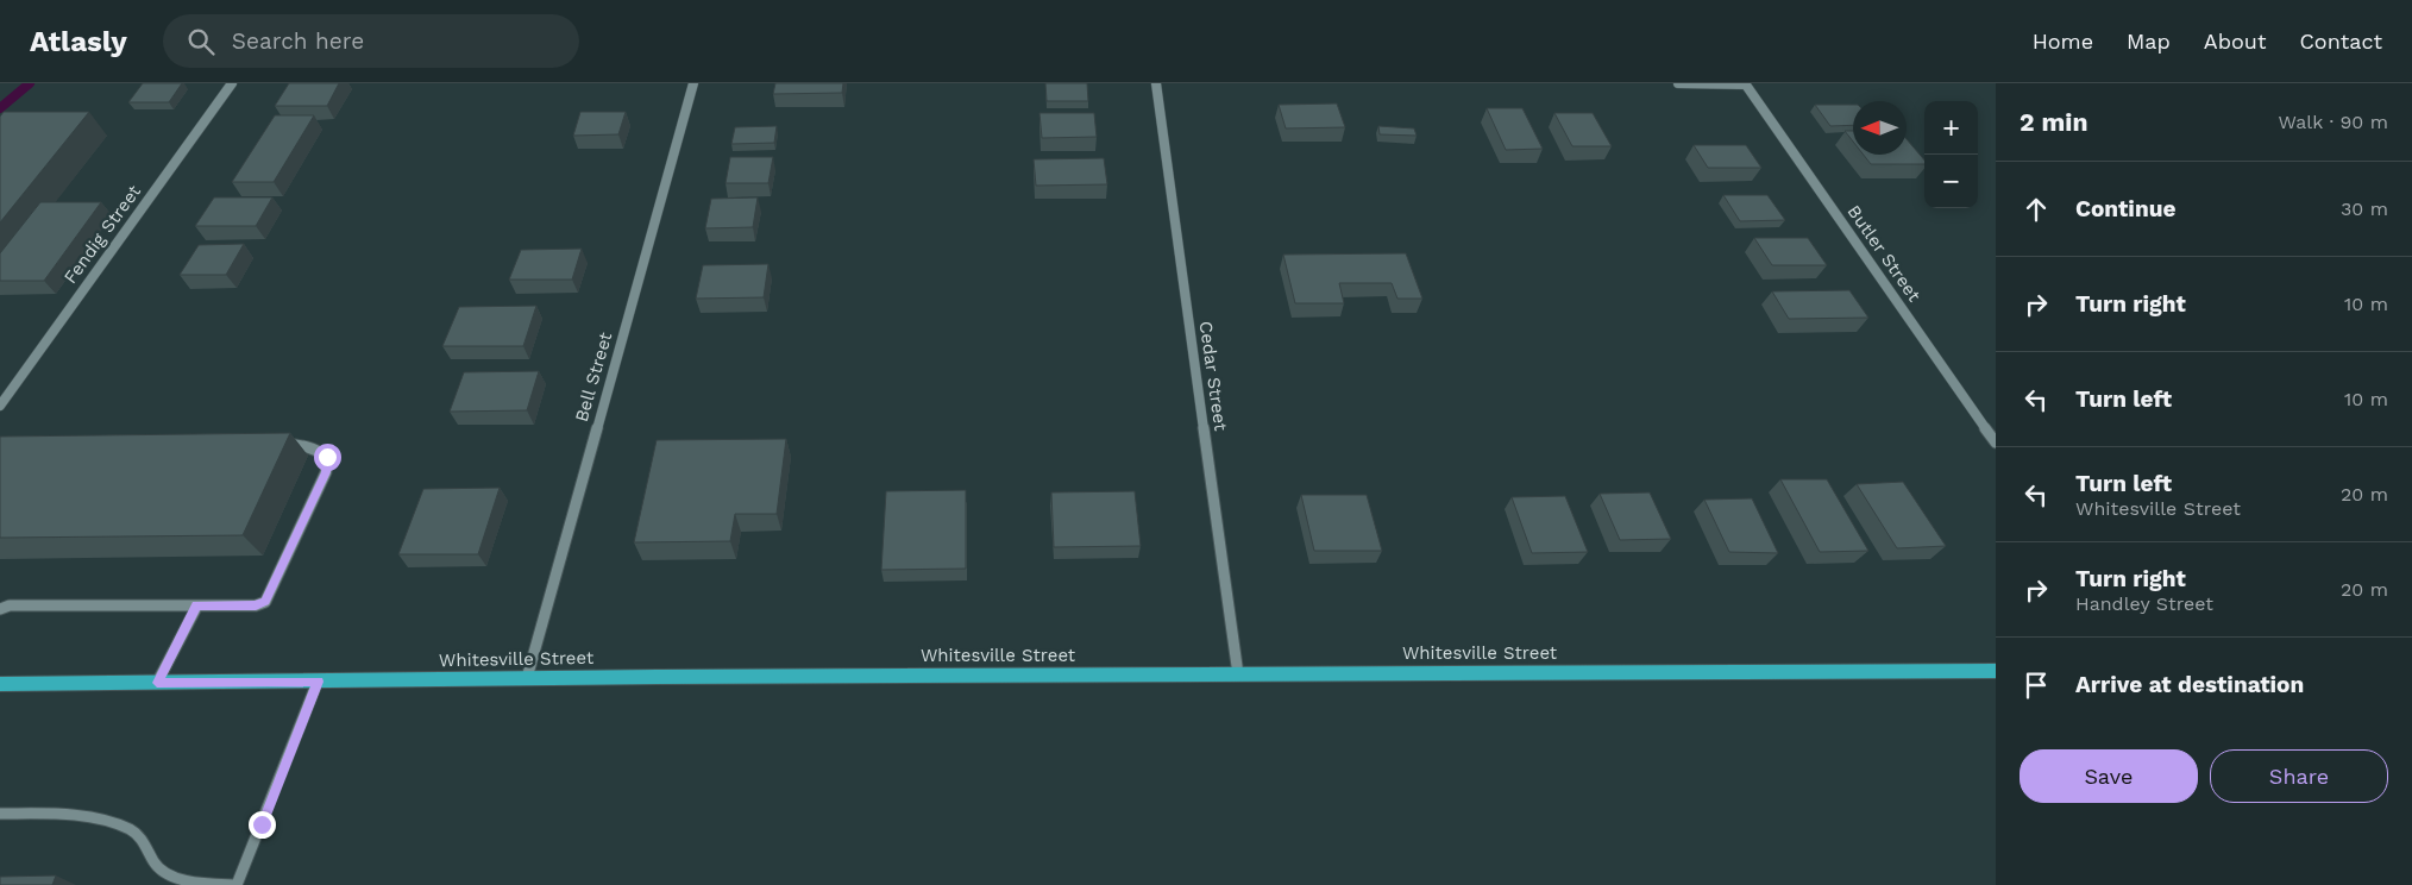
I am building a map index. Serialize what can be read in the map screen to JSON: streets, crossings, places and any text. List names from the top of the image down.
{
  "streets": {
    "main road": ["Whitesville Street"],
    "street": [
      "Fendig Street",
      "Butler Street",
      "Cedar Street",
      "Bell Street"
    ]
  },
  "crossings": [
    ["Cedar Street", "Whitesville Street"],
    ["Bell Street", "Whitesville Street"]
  ],
  "north": "left",
  "page": {
    "header": "Atlasly",
    "search": "Search here",
    "nav": [
      "Home",
      "Map",
      "About",
      "Contact"
    ],
    "heading": ["2 min", "Walk · 90 m"],
    "map_buttons": ["+", "−"],
    "list": [
      ["Continue", "30 m"],
      ["Turn right", "10 m"],
      ["Turn left", "10 m"],
      ["Turn left", "Whitesville Street", "20 m"],
      ["Turn right", "Handley Street", "20 m"],
      "Arrive at destination"
    ],
    "buttons": ["Save", "Share"]
  }
}
